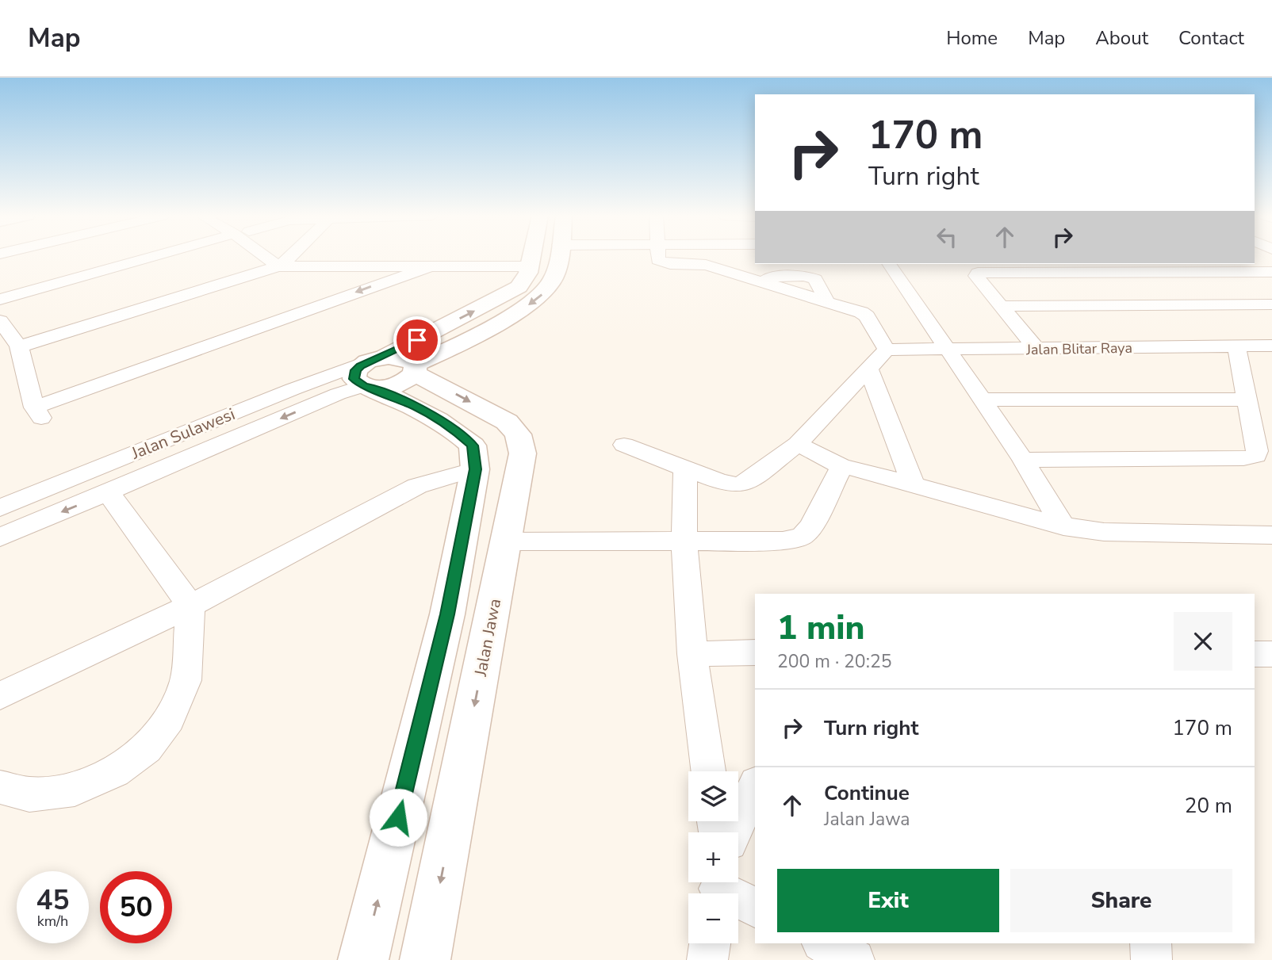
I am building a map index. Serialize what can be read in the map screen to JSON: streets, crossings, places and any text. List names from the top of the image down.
{
  "streets": {
    "main road": ["Jalan Jawa"],
    "street": ["Jalan Blitar Raya", "Jalan Sulawesi"]
  },
  "crossings": [
    ["Jalan Sulawesi", "Jalan Jawa"]
  ],
  "page": {
    "header": "Map",
    "nav": [
      "Home",
      "Map",
      "About",
      "Contact"
    ],
    "turn": ["170 m", "Turn right"],
    "heading": ["1 min", "200 m · 20:25"],
    "list": [
      {
        "name": "Turn right",
        "value": "170 m"
      },
      {
        "name": "Continue",
        "note": "Jalan Jawa",
        "value": "20 m"
      }
    ],
    "map_buttons": ["+", "−"],
    "buttons": ["Exit", "Share"],
    "speed": "45 km/h",
    "limit": "50"
  }
}
